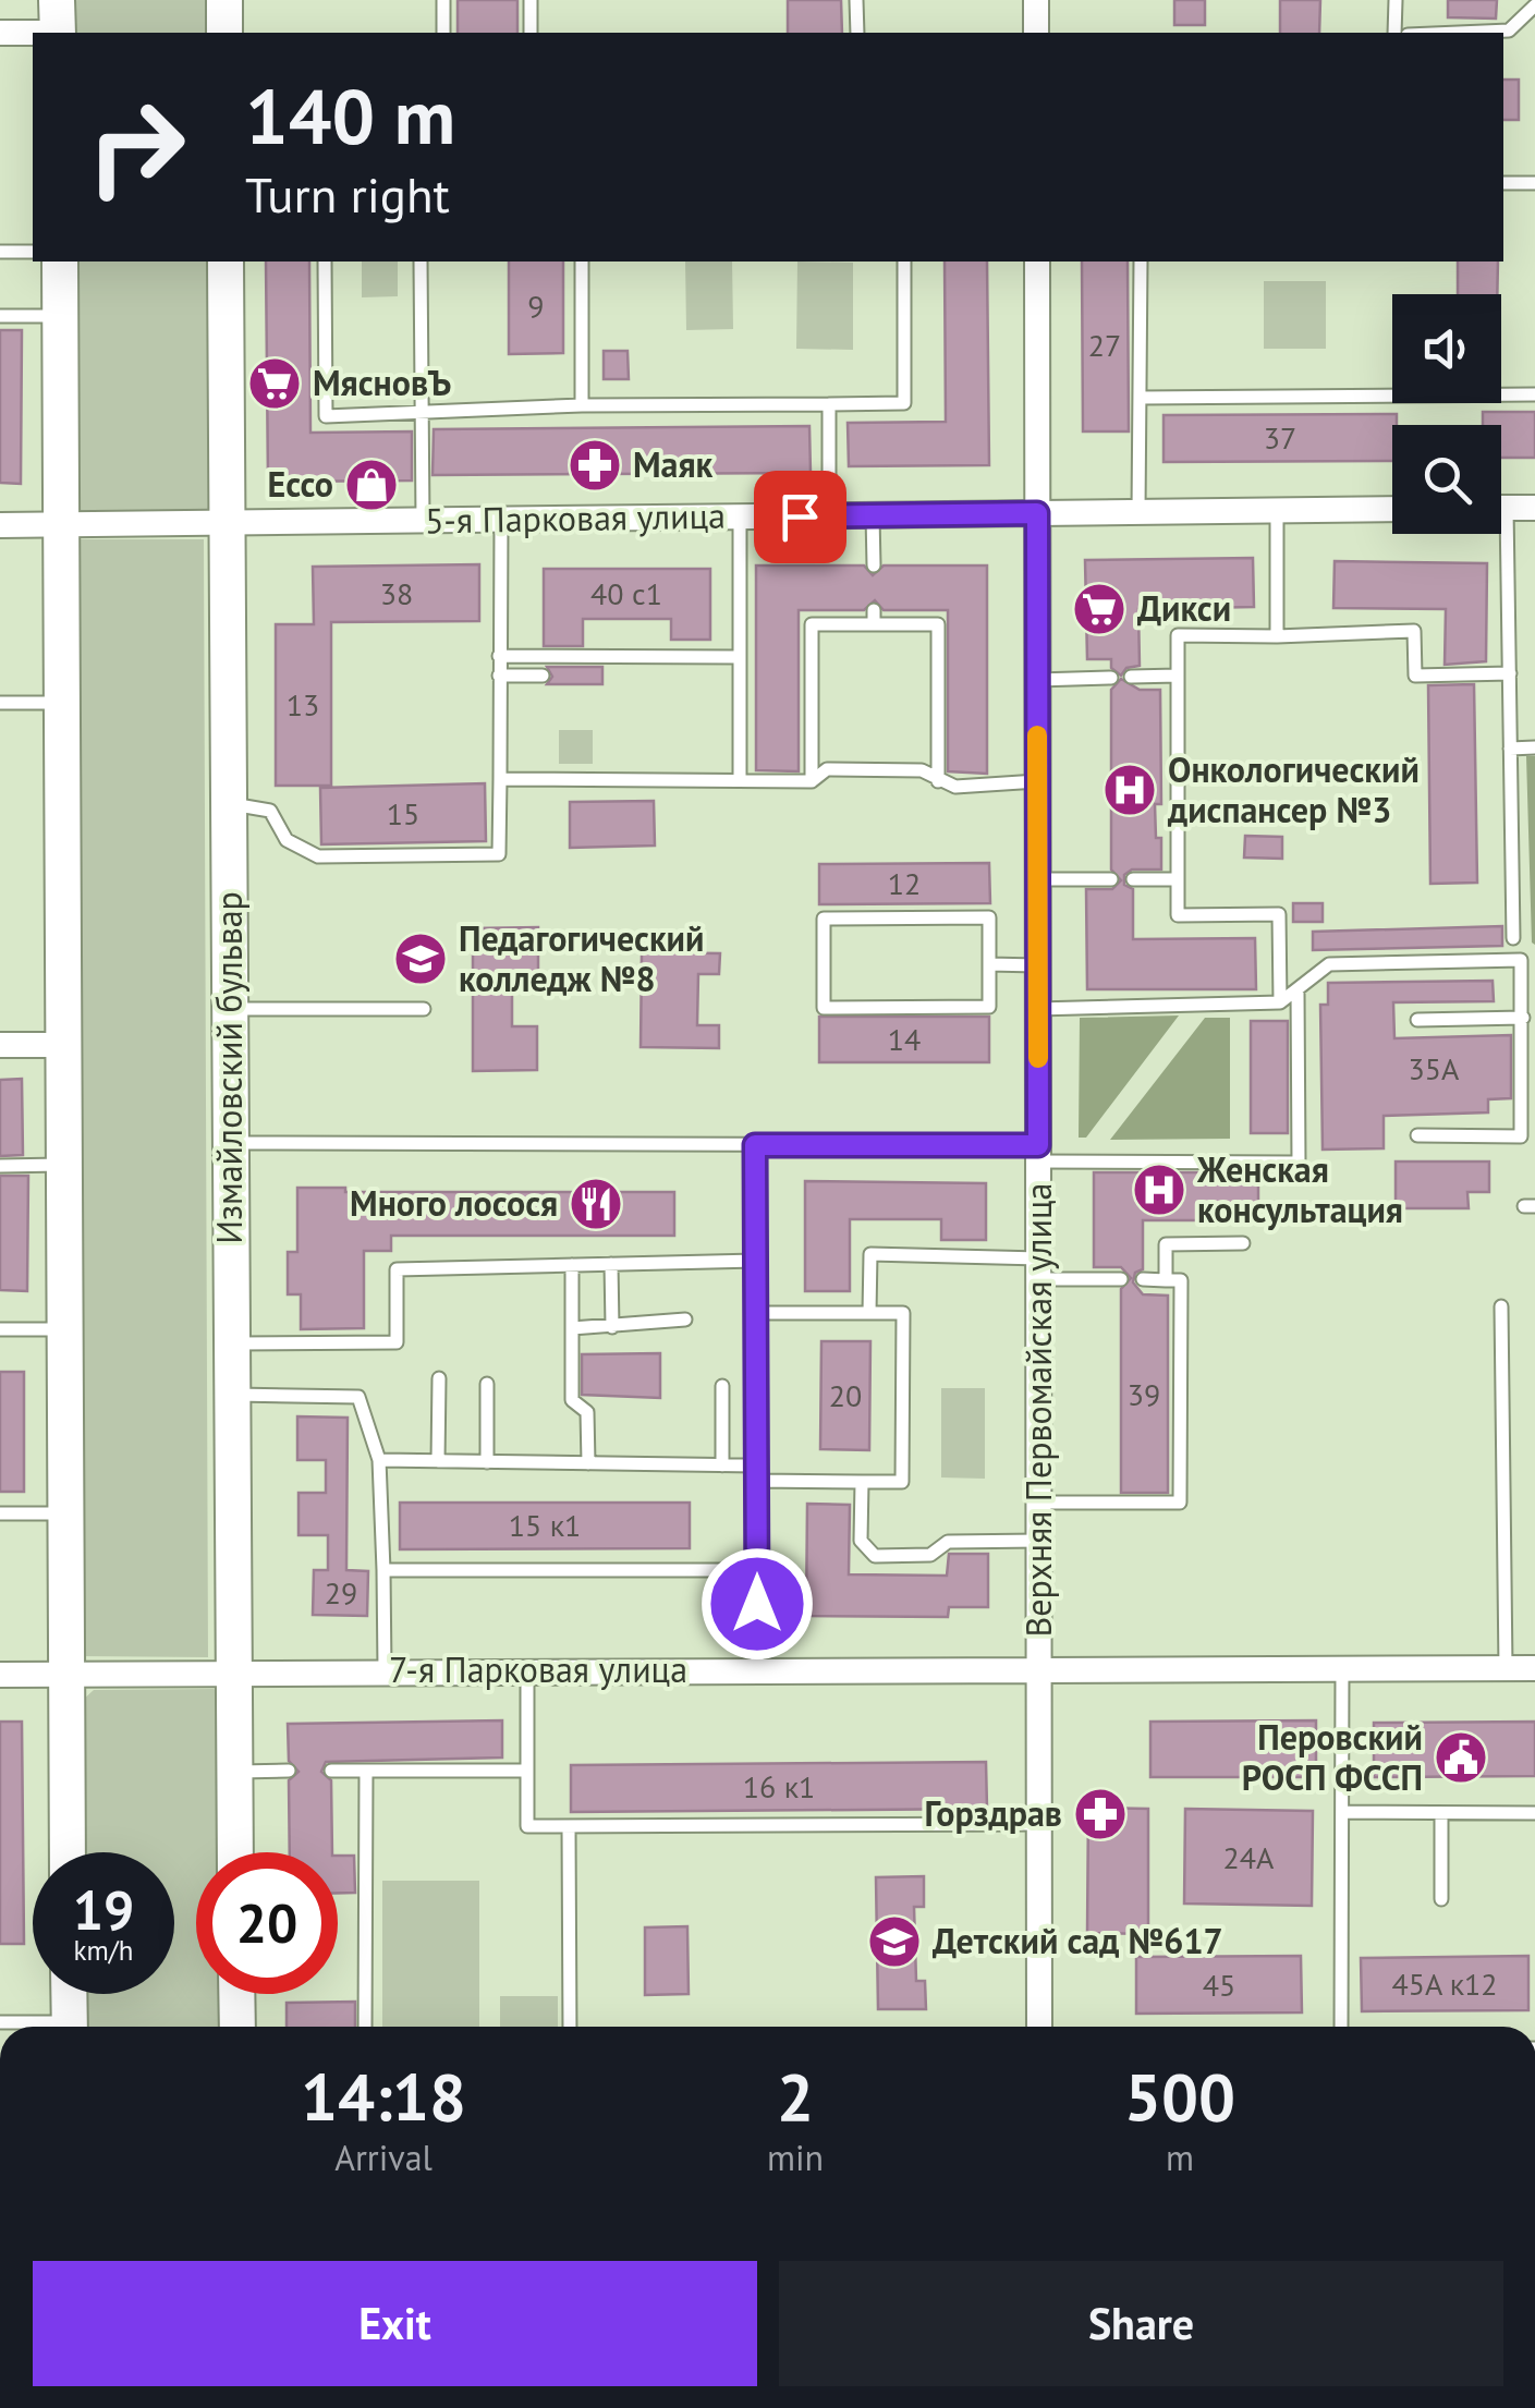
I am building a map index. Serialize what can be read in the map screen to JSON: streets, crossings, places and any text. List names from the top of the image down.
{
  "streets": {
    "street": [
      "5-я Парковая улица",
      "Измайловский бульвар",
      "Верхняя Первомайская улица",
      "7-я Парковая улица"
    ]
  },
  "crossings": [
    ["5-я Парковая улица", "Измайловский бульвар"],
    ["5-я Парковая улица", "Верхняя Первомайская улица"],
    ["Измайловский бульвар", "7-я Парковая улица"],
    ["Верхняя Первомайская улица", "7-я Парковая улица"]
  ],
  "places": {
    "supermarket": ["МясновЪ", "Дикси"],
    "pharmacy": ["Маяк", "Горздрав"],
    "shop": ["Ecco"],
    "hospital": ["Онкологический диспансер №3", "Женская консультация"],
    "school or university": ["Педагогический колледж №8", "Детский сад №617"],
    "restaurant": ["Много лосося"],
    "public building": ["Перовский РОСП ФССП"]
  },
  "house_numbers": [
    "9",
    "27",
    "37",
    "38",
    "40 с1",
    "13",
    "15",
    "12",
    "14",
    "35А",
    "39",
    "20",
    "15 к1",
    "29",
    "16 к1",
    "24А",
    "45А к12",
    "45"
  ],
  "page": {
    "turn": ["140 m", "Turn right"],
    "speed": "19 km/h",
    "limit": "20",
    "eta": [
      "14:18",
      "Arrival",
      "2",
      "min",
      "500",
      "m"
    ],
    "buttons": ["Exit", "Share"]
  }
}
